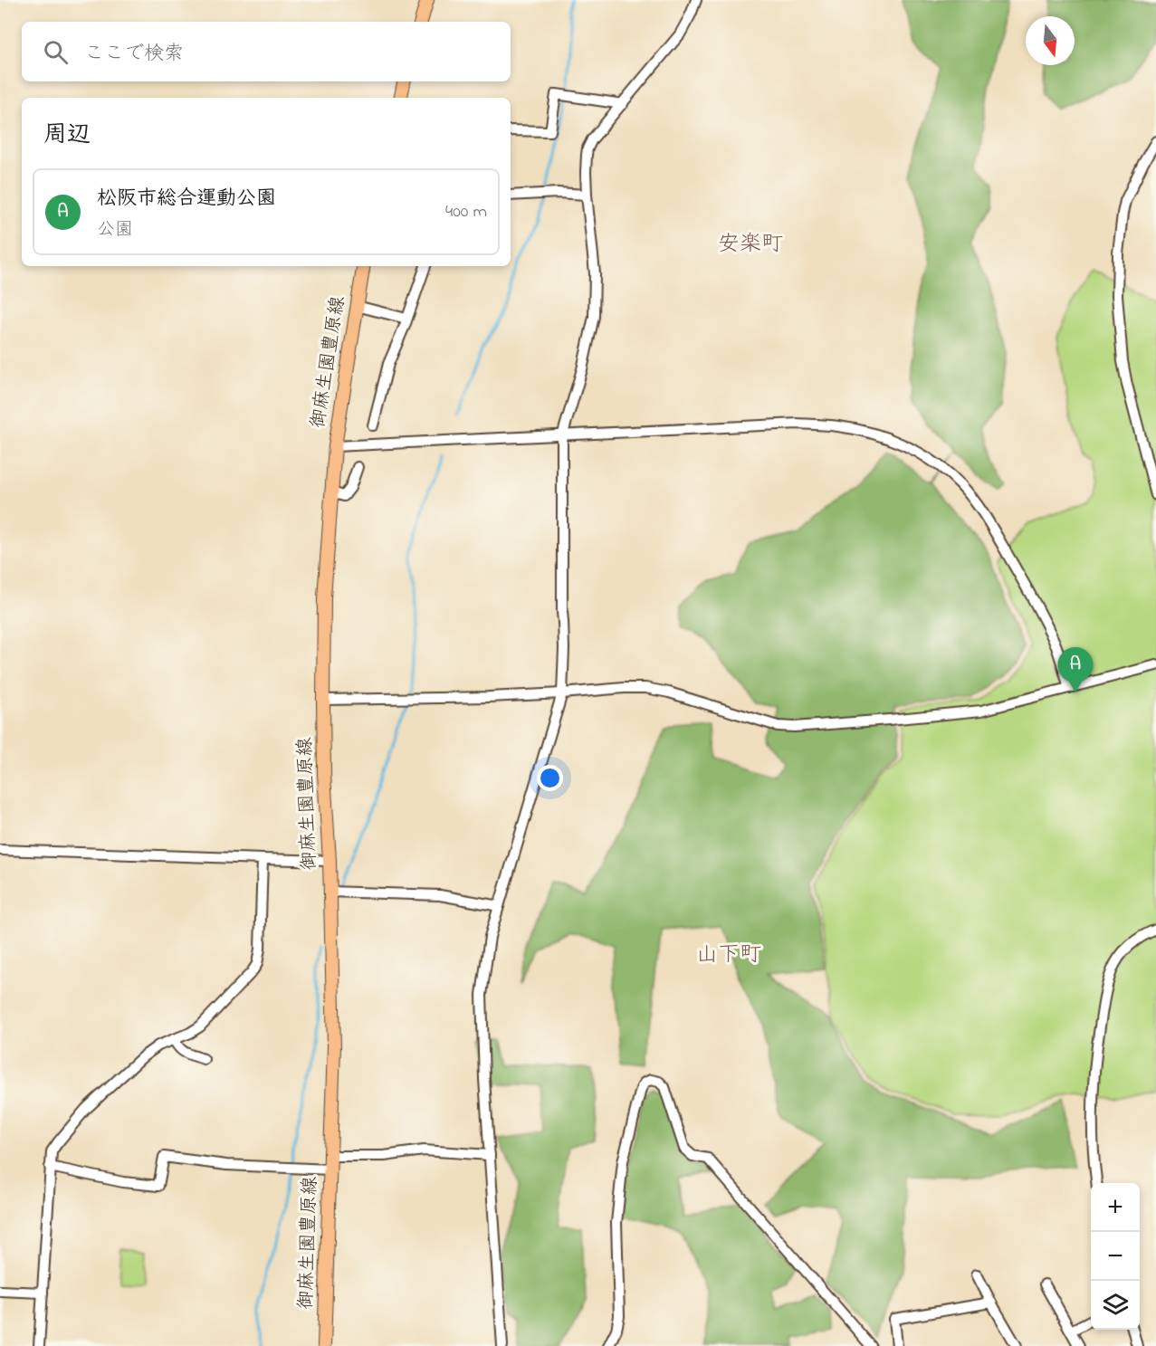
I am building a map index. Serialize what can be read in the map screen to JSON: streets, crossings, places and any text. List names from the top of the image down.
{
  "streets": {
    "main road": ["御麻生園豊原線"]
  },
  "districts": ["安楽町", "山下町"],
  "north": "bottom",
  "page": {
    "search": "ここで検索",
    "heading": "周辺",
    "list": [
      {
        "mark": "A",
        "name": "松阪市総合運動公園",
        "note": "公園",
        "value": "400 m"
      }
    ],
    "pins": "A",
    "map_buttons": ["+", "−"]
  }
}
